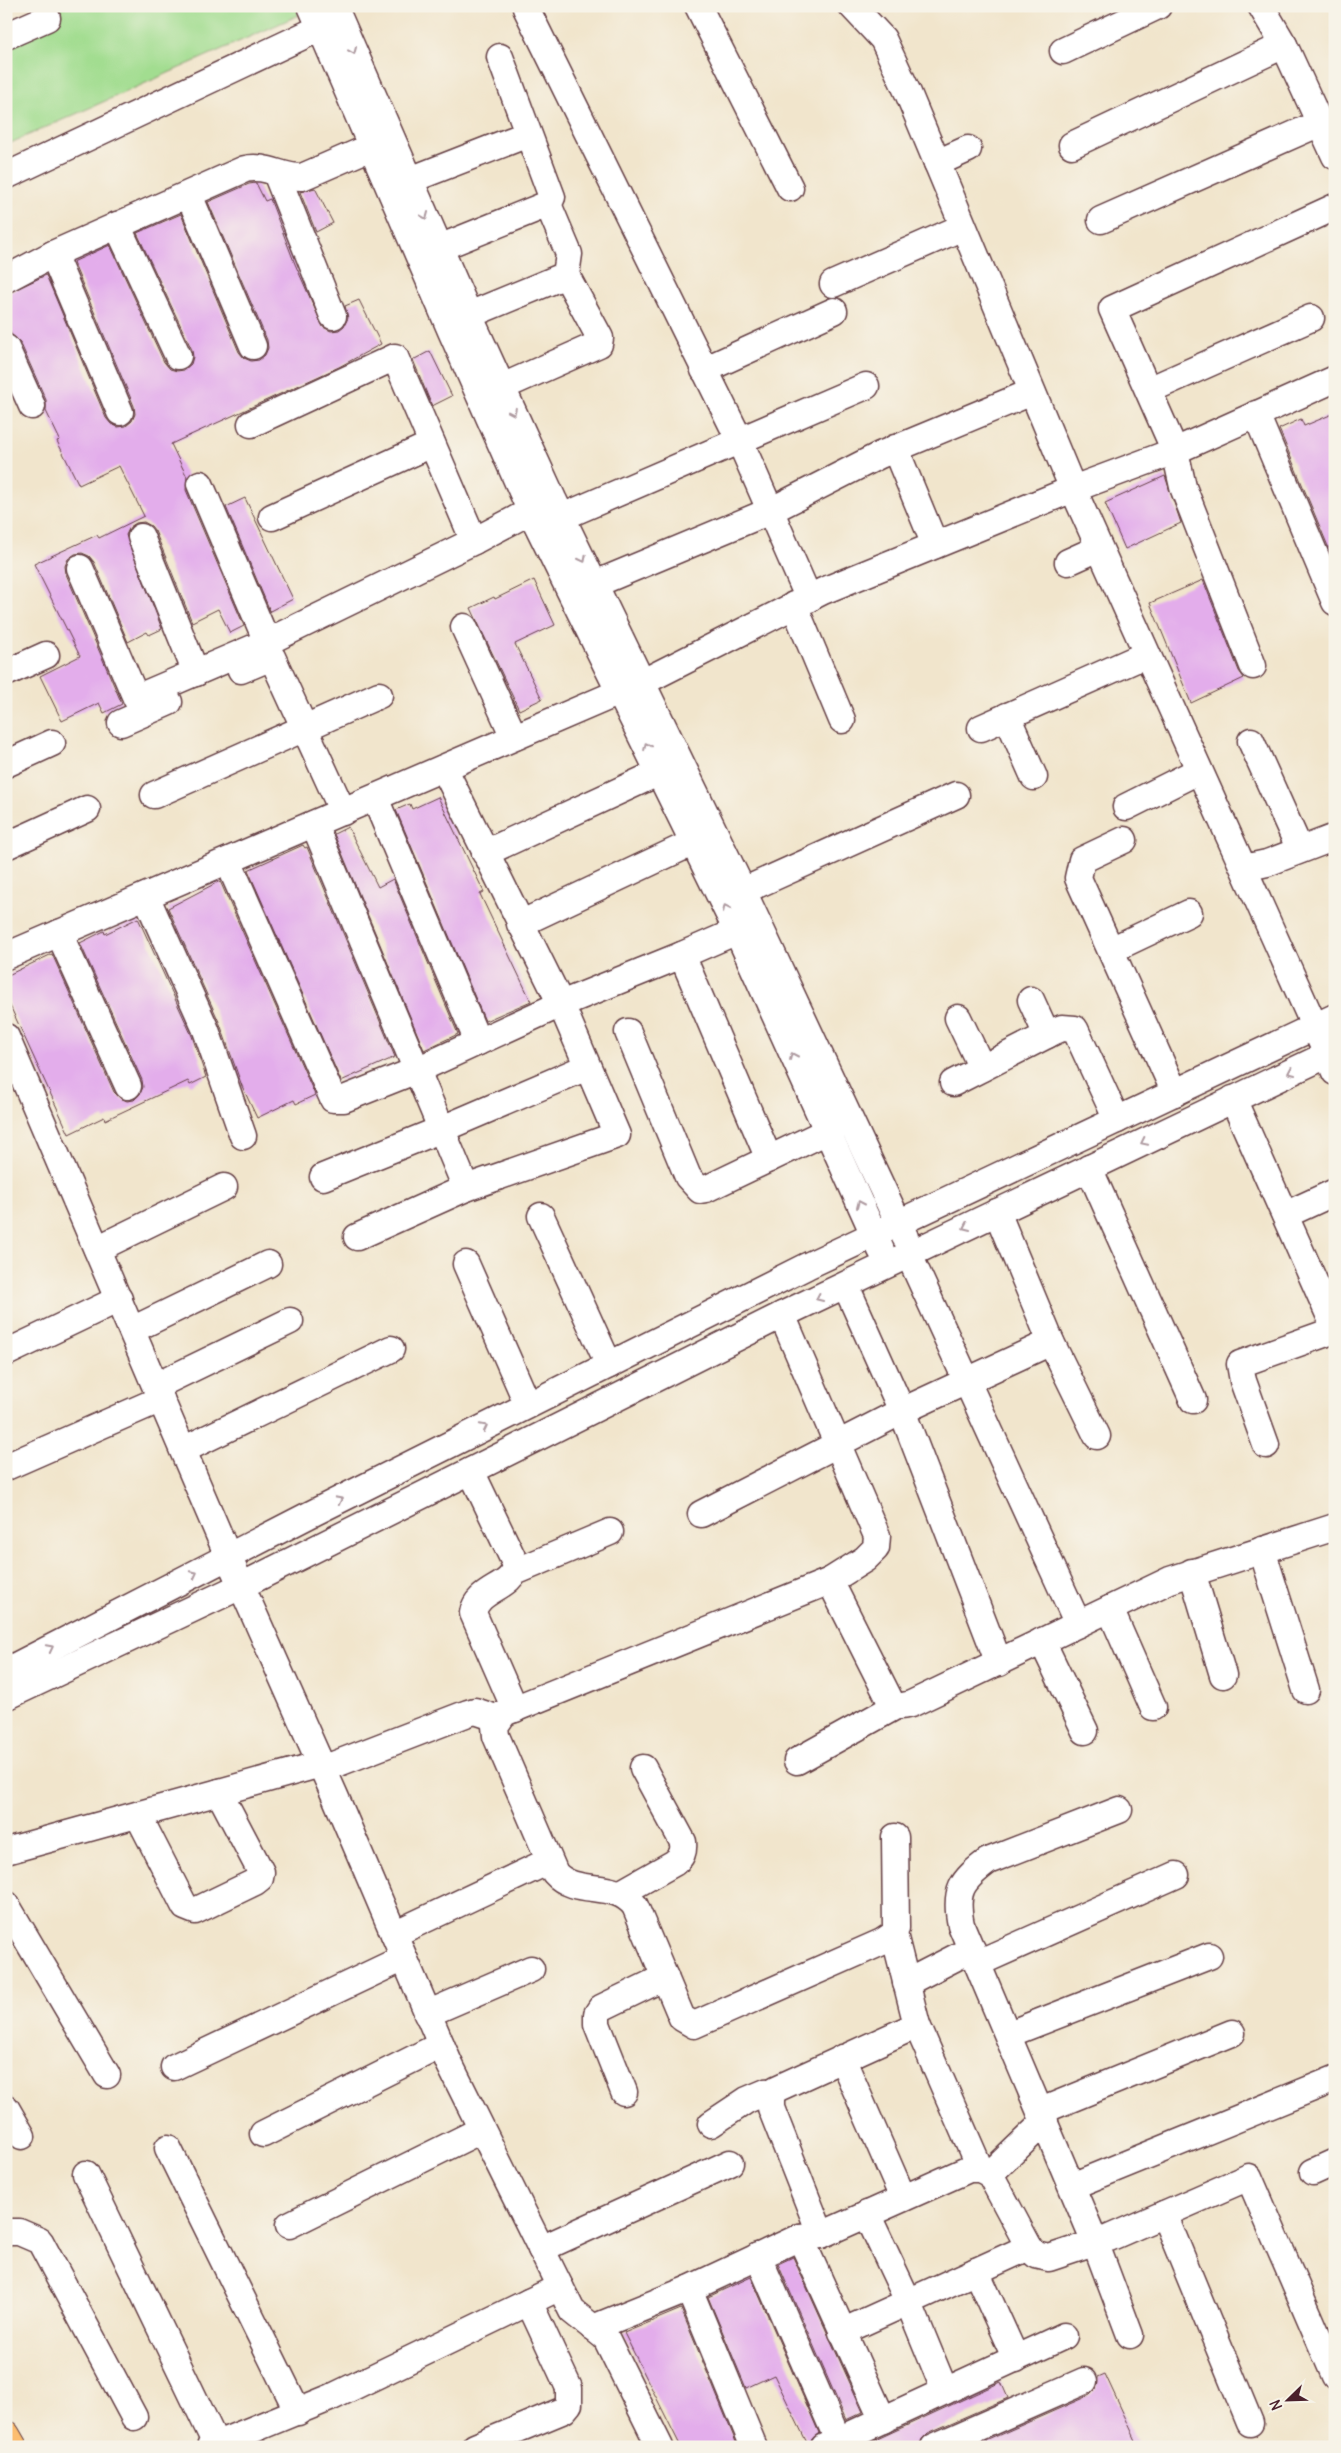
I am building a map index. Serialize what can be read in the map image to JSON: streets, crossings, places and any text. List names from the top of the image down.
{
  "north": "bottom left"
}
